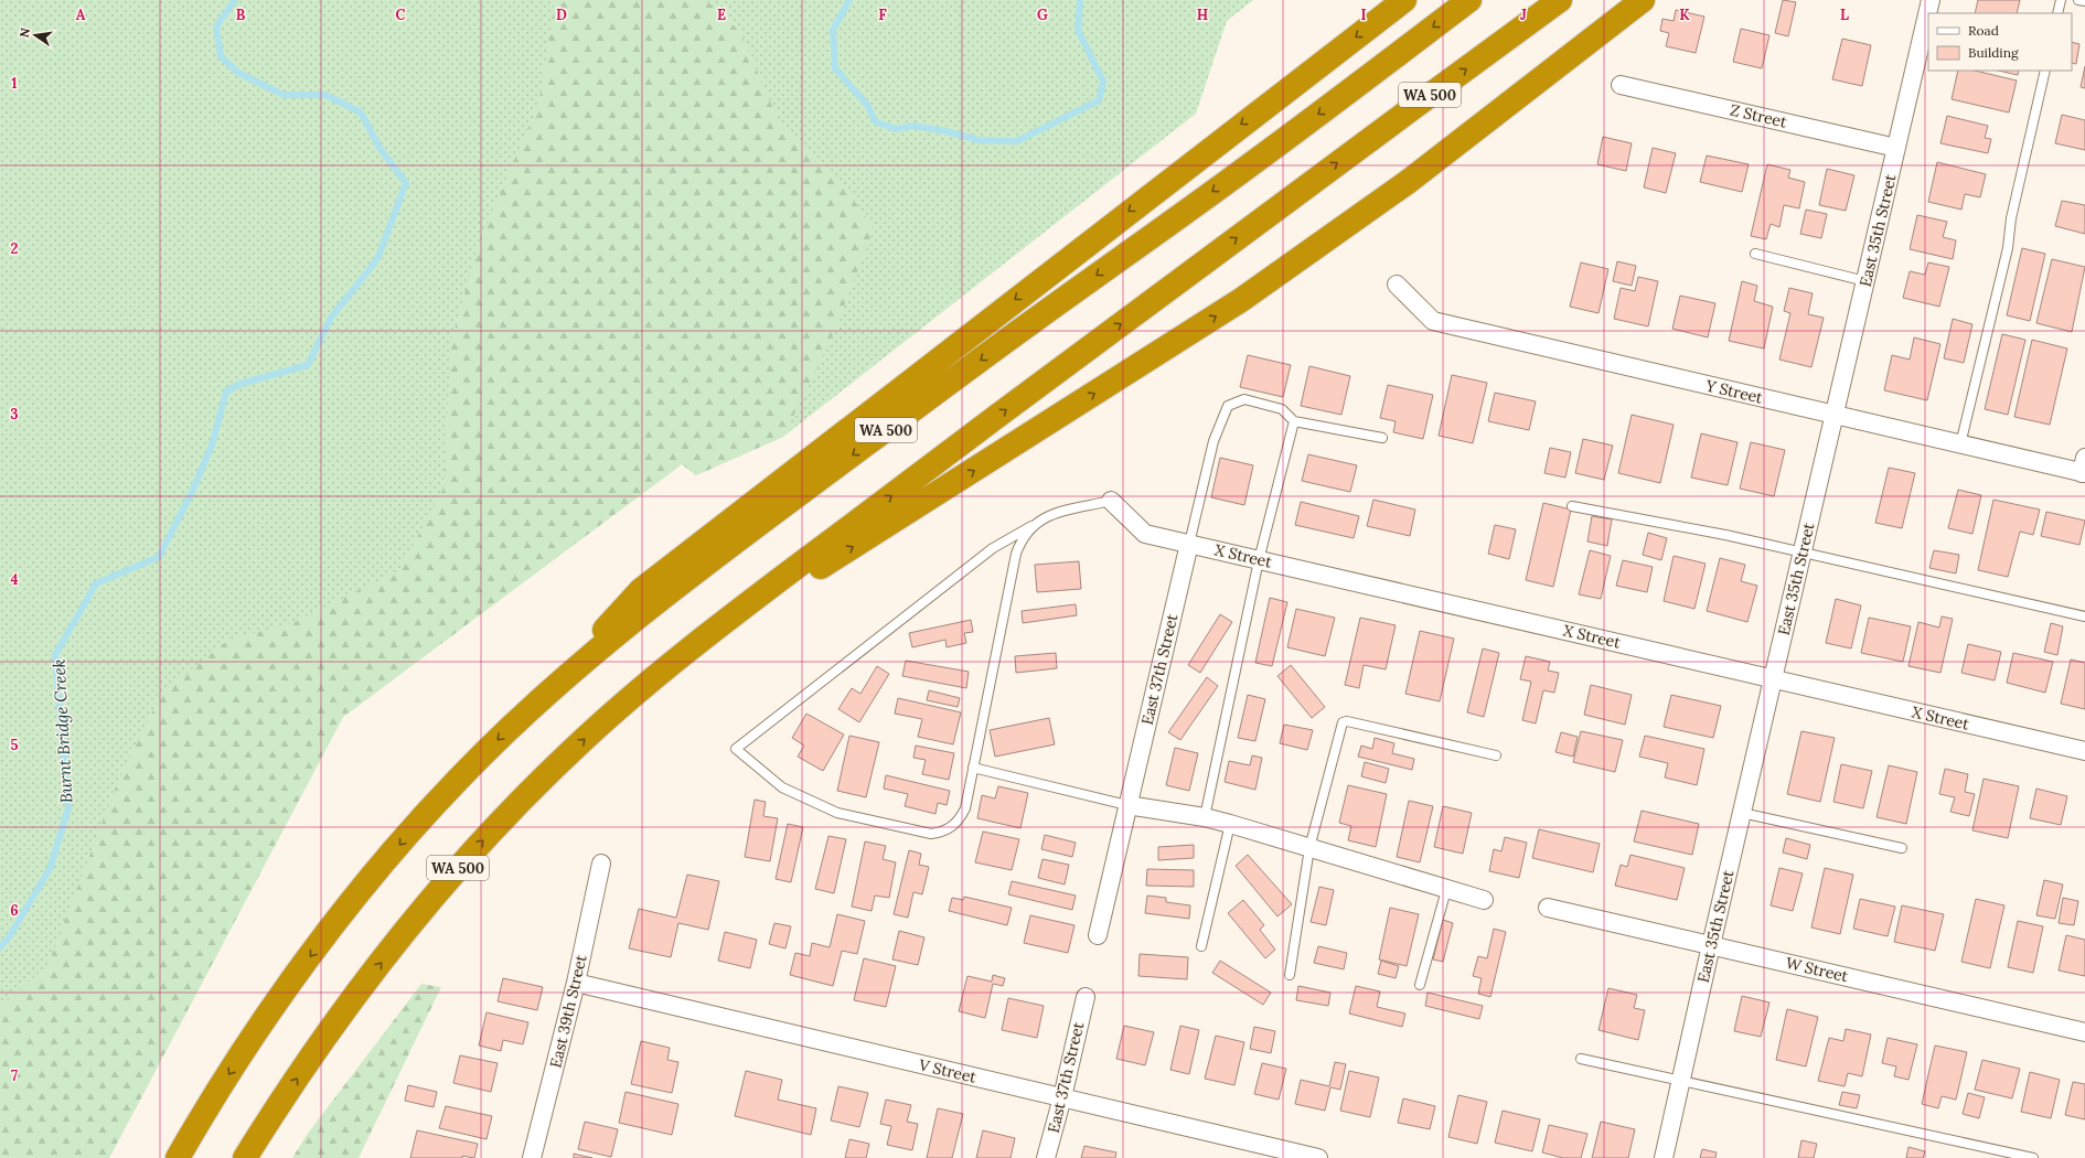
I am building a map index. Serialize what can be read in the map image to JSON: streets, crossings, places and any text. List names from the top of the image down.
{
  "streets": {
    "highway": ["WA 500"],
    "street": [
      "Z Street",
      "East 35th Street",
      "Y Street",
      "X Street",
      "East 37th Street",
      "W Street",
      "East 39th Street",
      "V Street"
    ]
  },
  "crossings": [
    ["Z Street", "East 35th Street"],
    ["East 35th Street", "Y Street"],
    ["East 35th Street", "X Street"],
    ["East 35th Street", "W Street"],
    ["X Street", "East 37th Street"],
    ["East 37th Street", "V Street"],
    ["East 39th Street", "V Street"]
  ],
  "water": ["Burnt Bridge Creek"],
  "legend": ["Road", "Building"],
  "north": "left",
  "grid": {
    "columns": [
      "A",
      "B",
      "C",
      "D",
      "E",
      "F",
      "G",
      "H",
      "I",
      "J",
      "K",
      "L"
    ],
    "rows": [
      "1",
      "2",
      "3",
      "4",
      "5",
      "6",
      "7"
    ]
  }
}
